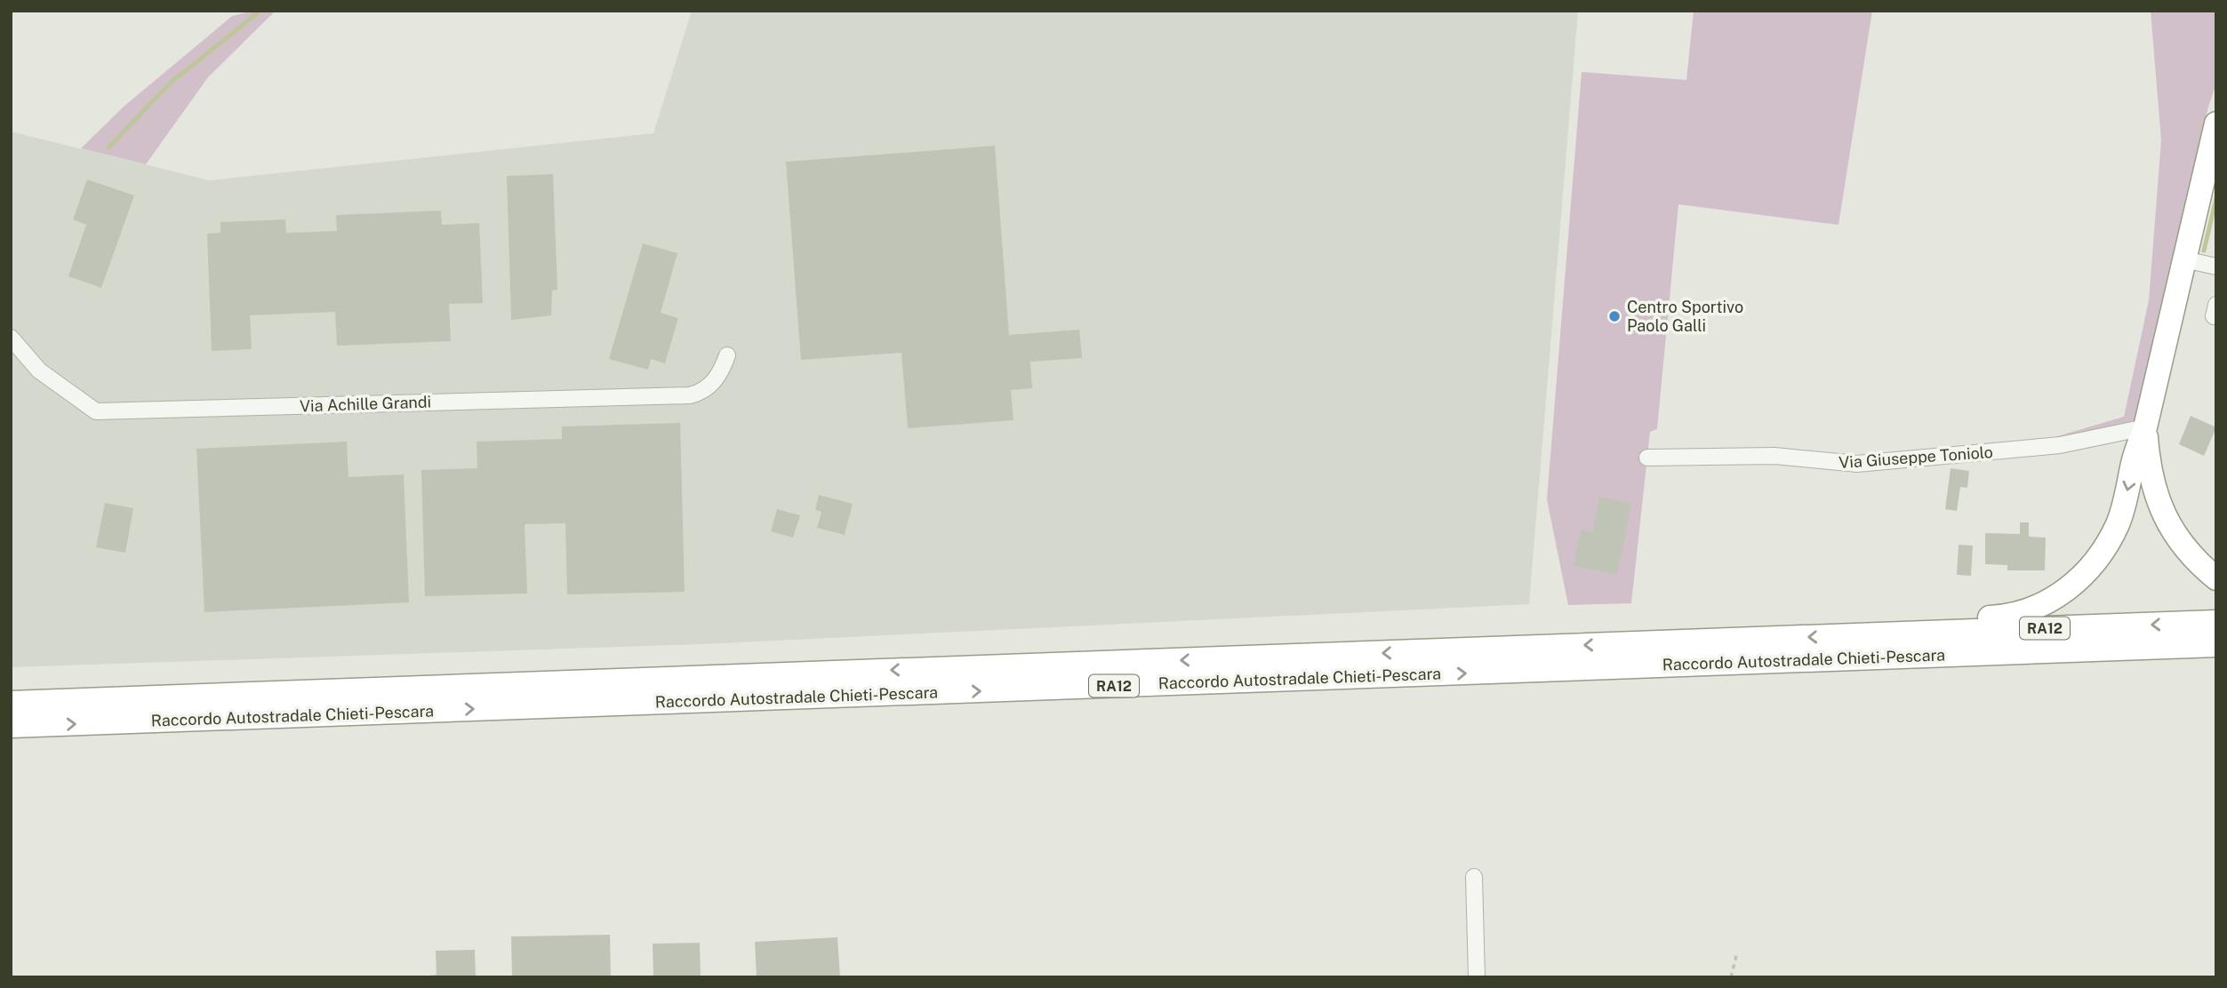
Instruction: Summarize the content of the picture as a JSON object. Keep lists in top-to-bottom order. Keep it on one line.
{"streets":{"highway":["RA12","Raccordo Autostradale Chieti-Pescara"],"street":["Via Achille Grandi","Via Giuseppe Toniolo"]},"places":["Centro Sportivo Paolo Galli"]}
